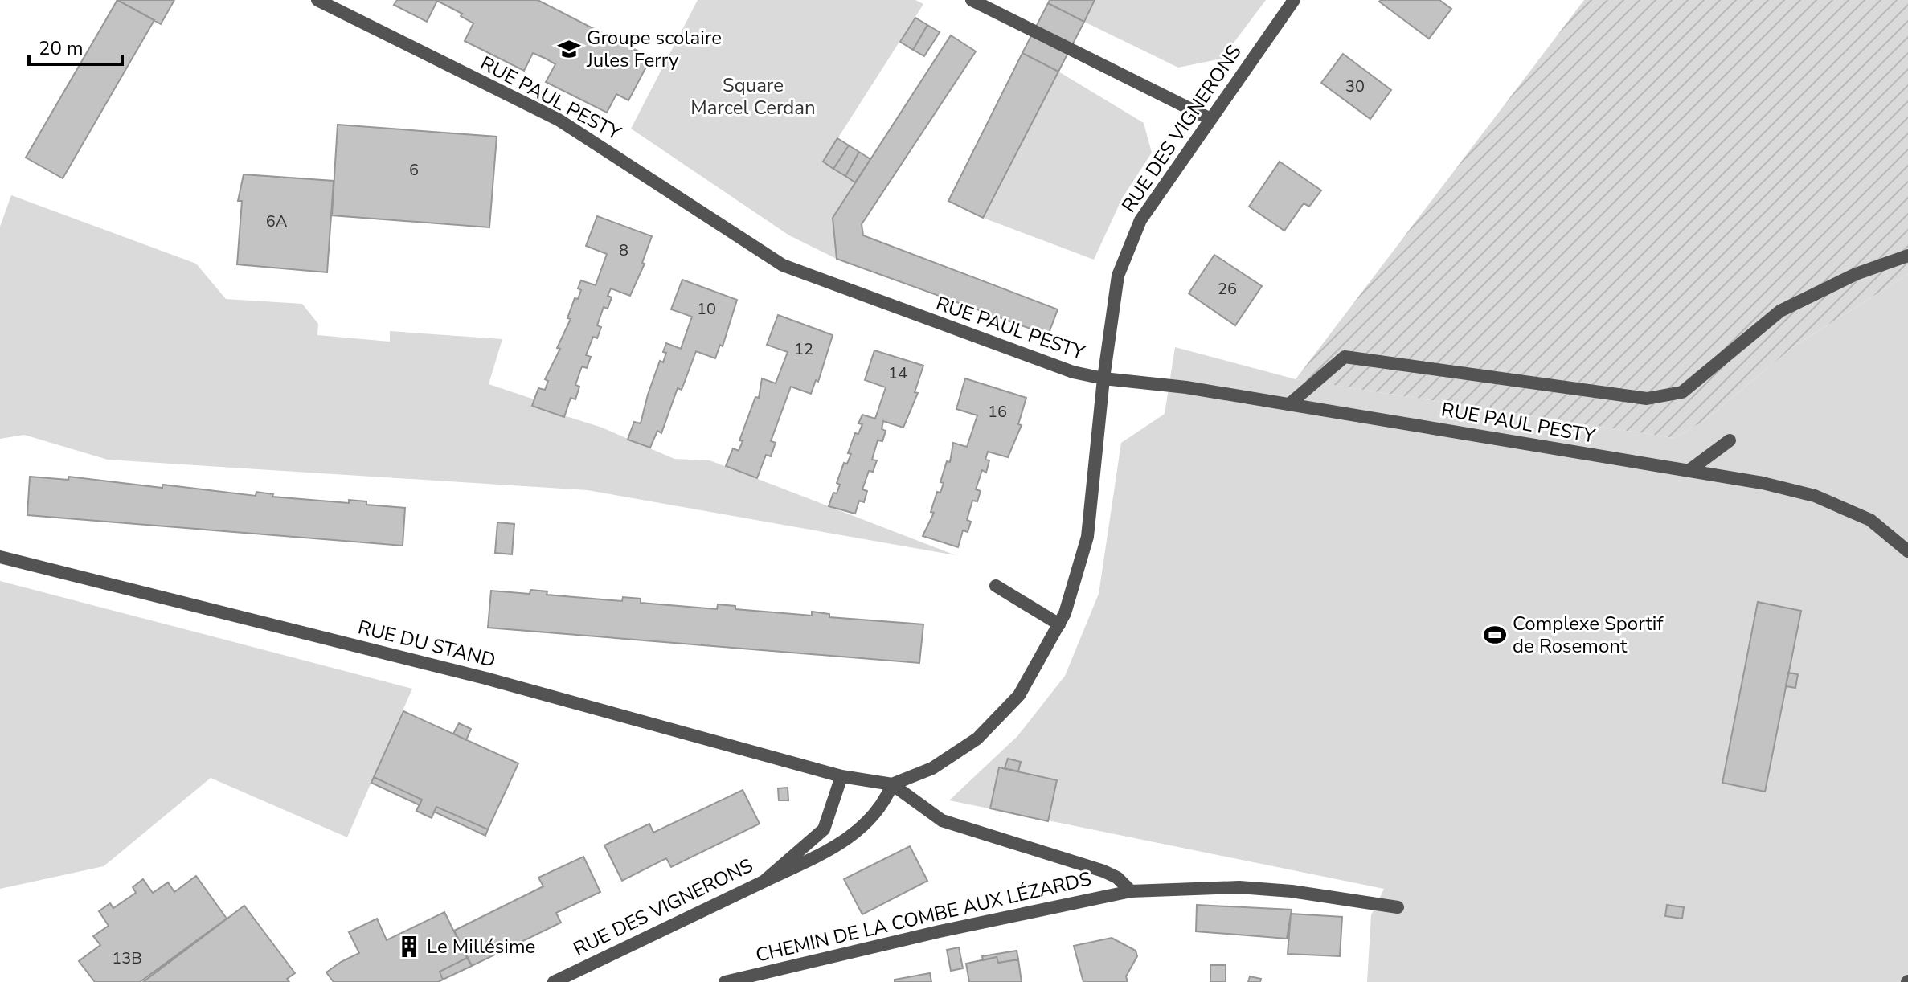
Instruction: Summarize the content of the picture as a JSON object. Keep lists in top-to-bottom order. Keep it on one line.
{"streets":{"street":["RUE PAUL PESTY","RUE DES VIGNERONS","RUE DU STAND","CHEMIN DE LA COMBE AUX LÉZARDS"]},"crossings":[["RUE PAUL PESTY","RUE DES VIGNERONS"],["RUE DES VIGNERONS","RUE DU STAND"],["RUE DES VIGNERONS","CHEMIN DE LA COMBE AUX LÉZARDS"]],"parks":["Square Marcel Cerdan"],"places":{"school or university":["Groupe scolaire Jules Ferry"],"sports":["Complexe Sportif de Rosemont"],"building":["Le Millésime"]},"house_numbers":["30","6","6A","8","26","10","12","14","16","13B"],"scale_bar":"20 m"}
